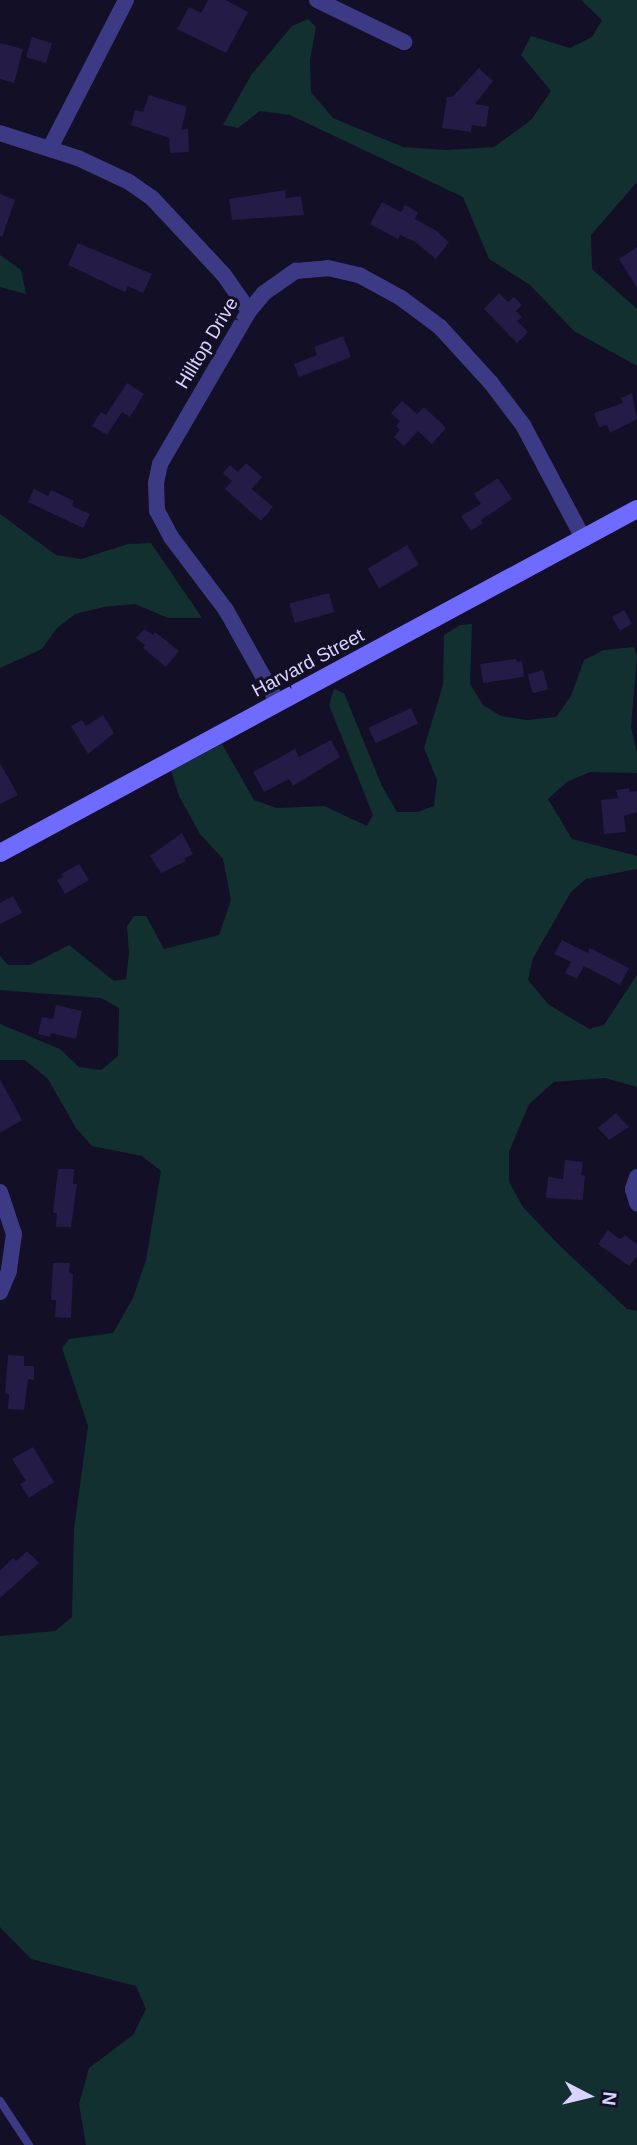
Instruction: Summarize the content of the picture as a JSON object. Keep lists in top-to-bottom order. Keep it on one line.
{"streets":{"main road":["Harvard Street"],"street":["Hilltop Drive"]},"crossings":[["Hilltop Drive","Harvard Street"]],"north":"right"}
